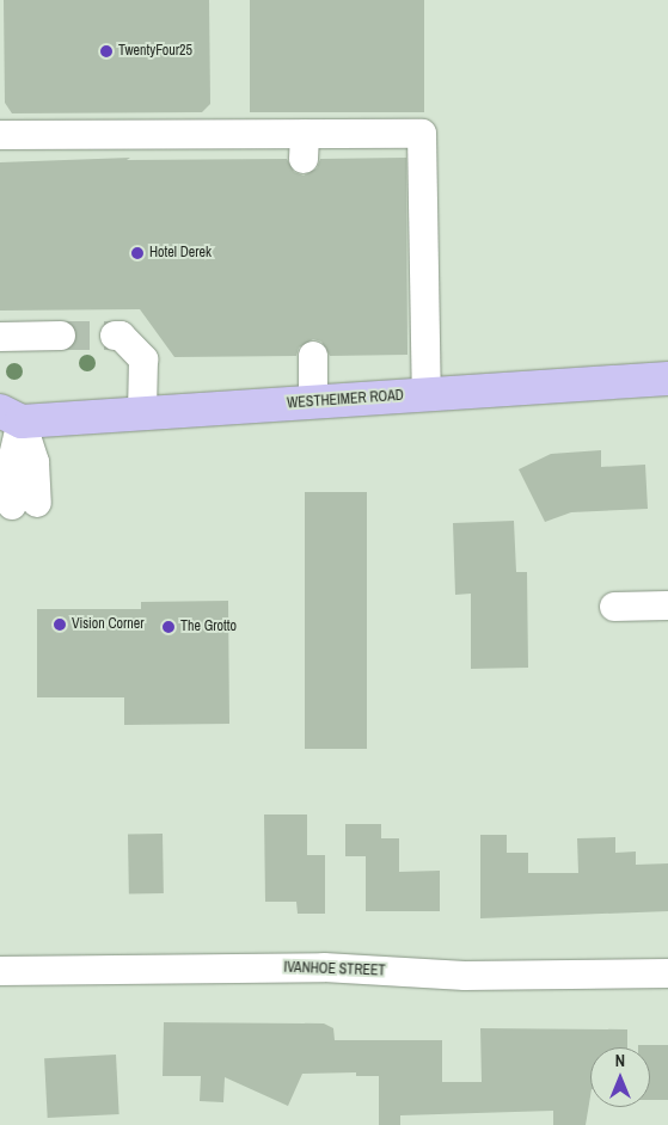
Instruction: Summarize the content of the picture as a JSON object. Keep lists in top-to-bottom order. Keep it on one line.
{"streets":{"main road":["WESTHEIMER ROAD"],"street":["IVANHOE STREET"]},"places":["TwentyFour25","Hotel Derek","Vision Corner","The Grotto"],"north":"top"}
